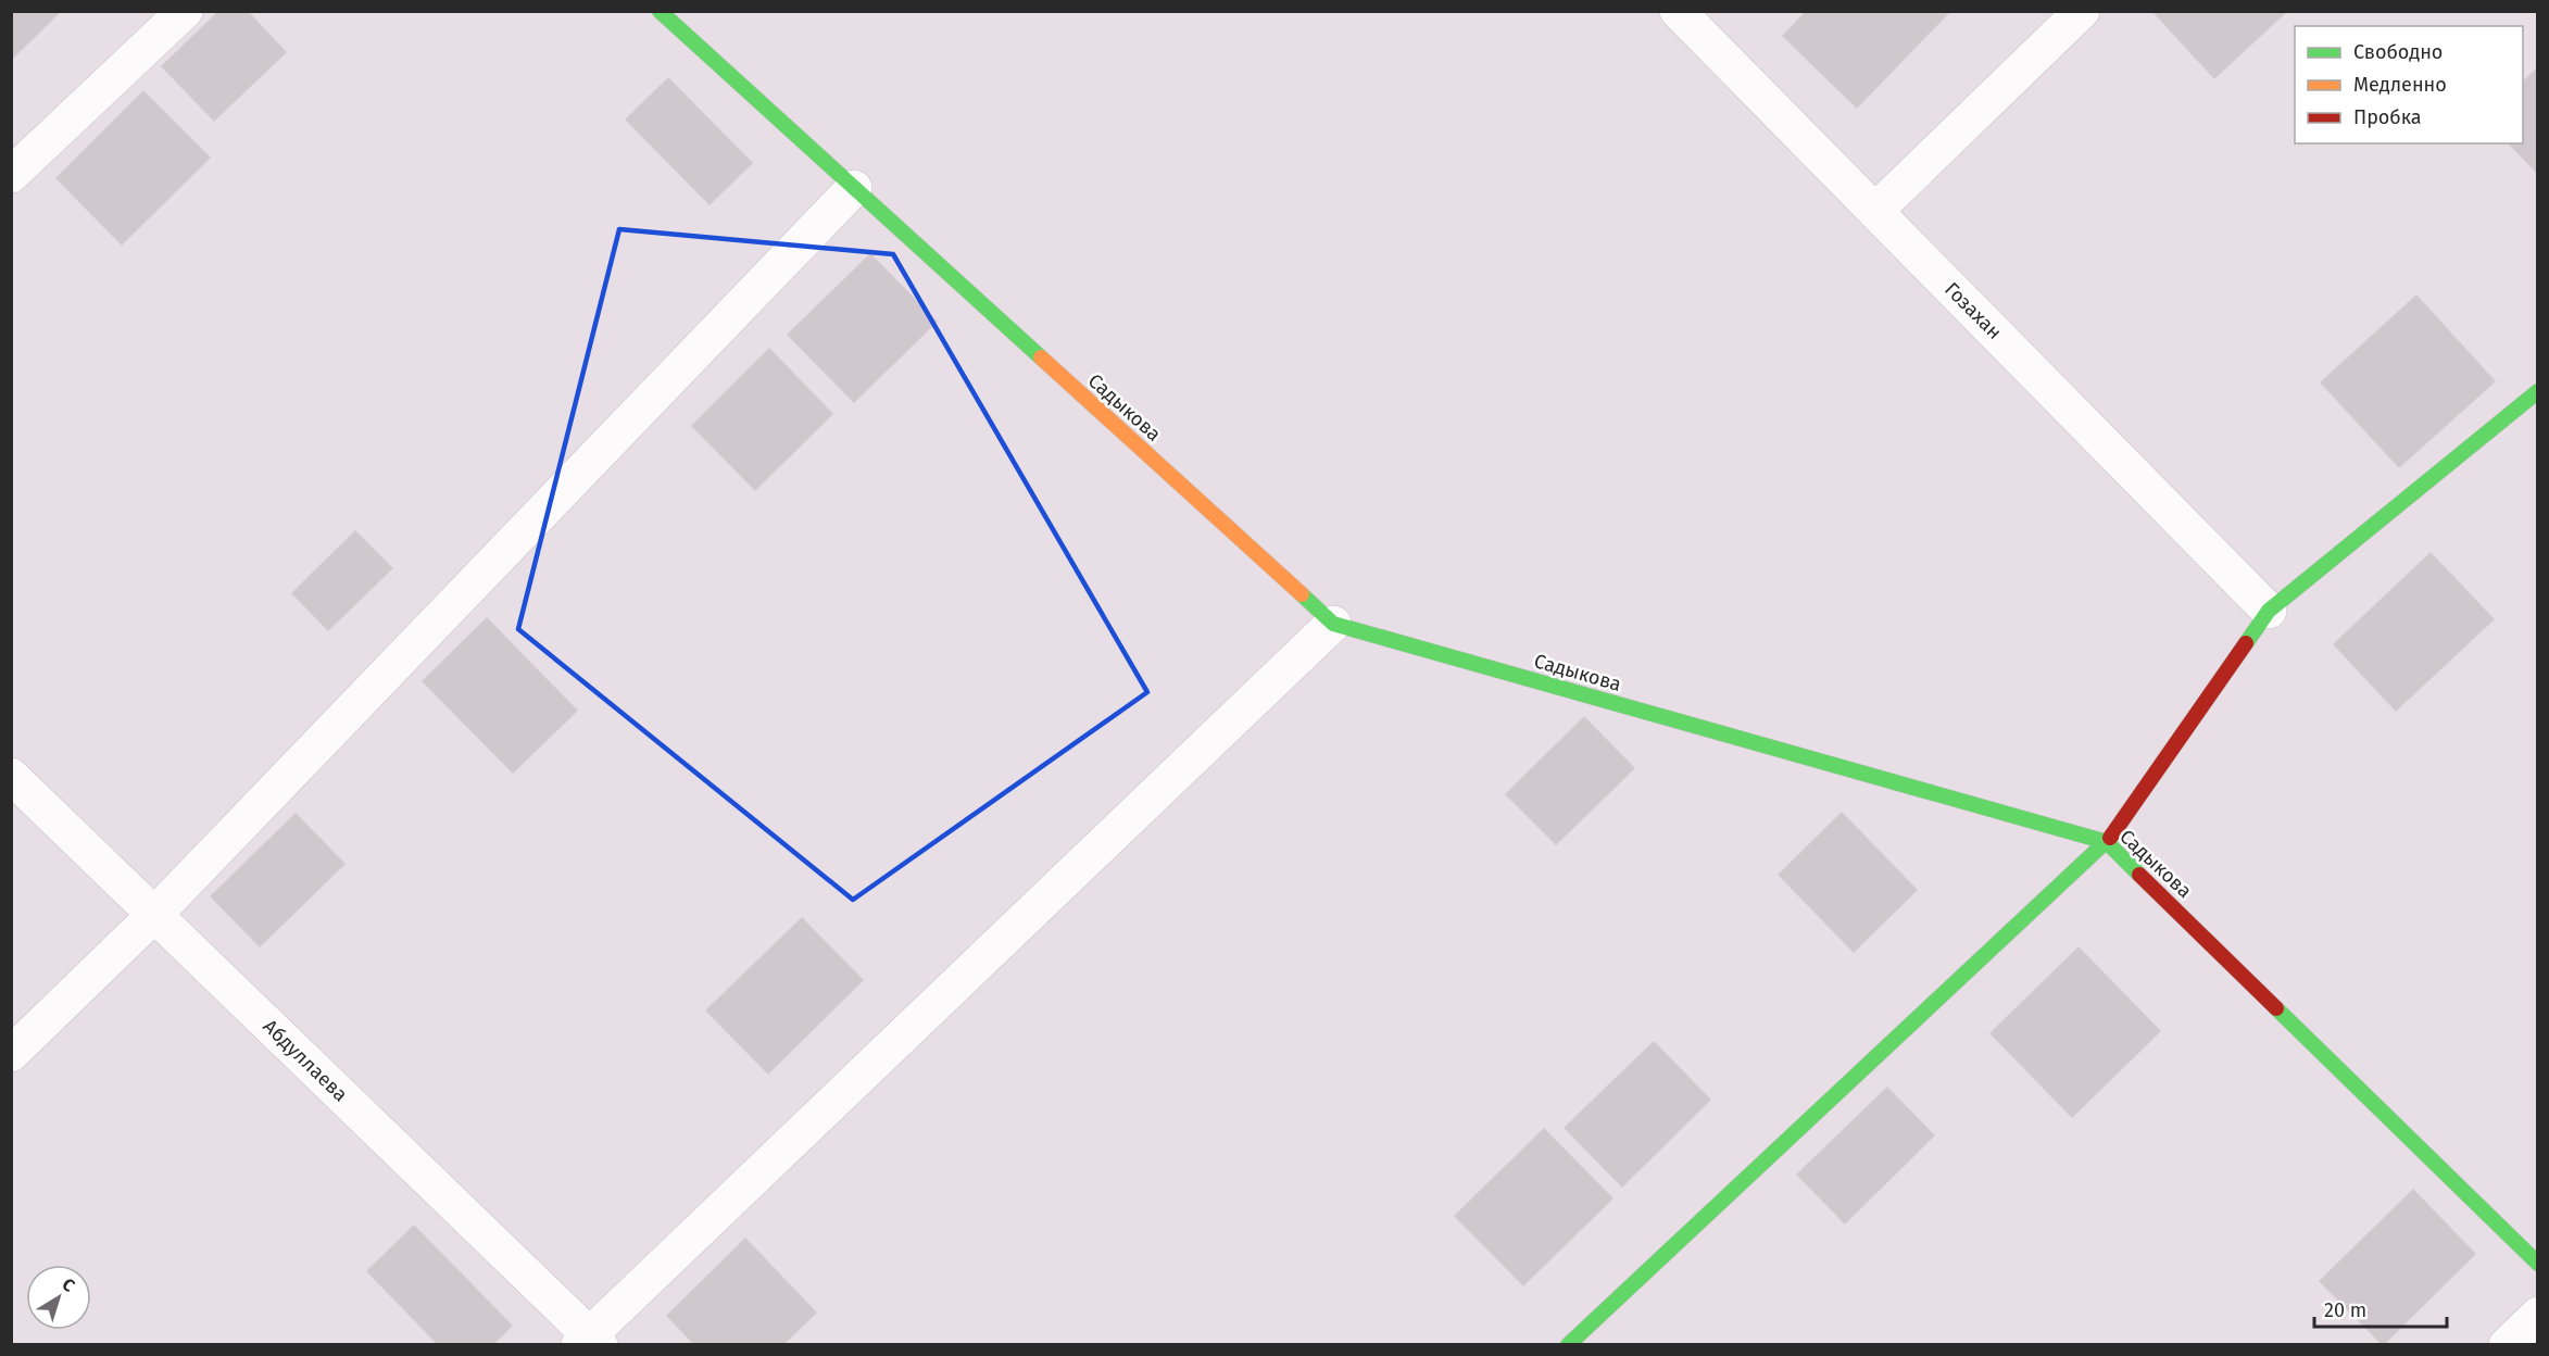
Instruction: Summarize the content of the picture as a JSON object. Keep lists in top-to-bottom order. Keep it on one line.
{"streets":{"street":["Гозахан","Садыкова","Абдуллаева"]},"legend":["Свободно","Медленно","Пробка"],"scale_bar":"20 m","north":"top right"}
